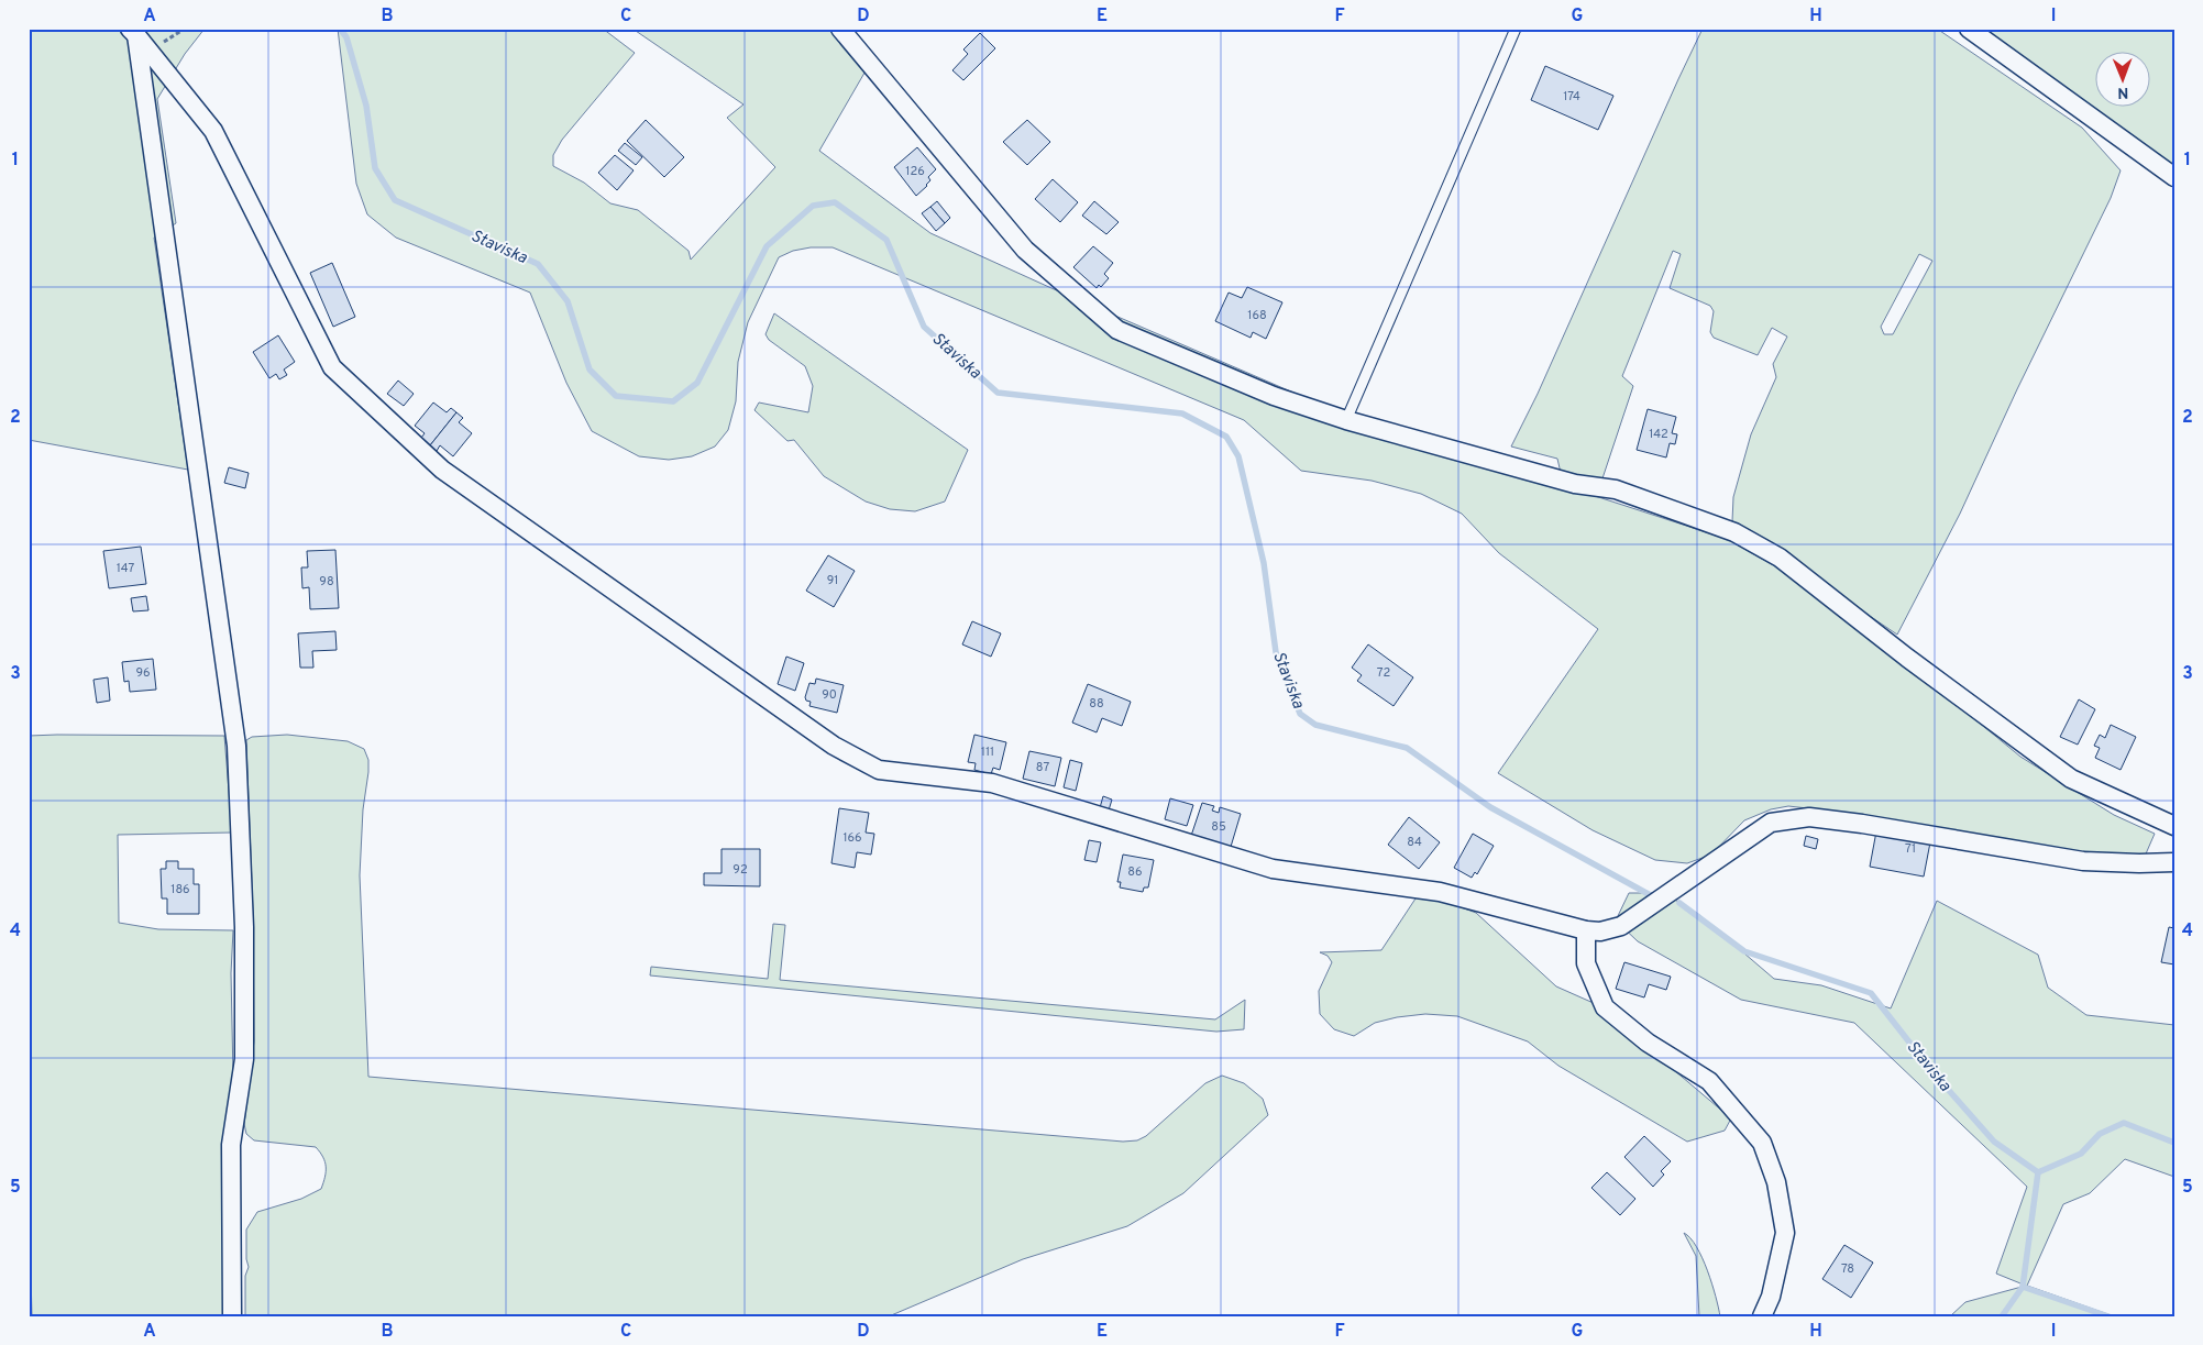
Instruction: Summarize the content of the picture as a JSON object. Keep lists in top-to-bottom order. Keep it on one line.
{"water":["Staviska"],"house_numbers":["174","126","168","142","147","91","98","96","72","90","88","111","87","85","166","84","71","92","86","186","78"],"north":"bottom","grid":{"columns":["A","B","C","D","E","F","G","H","I"],"rows":["1","2","3","4","5"]}}
